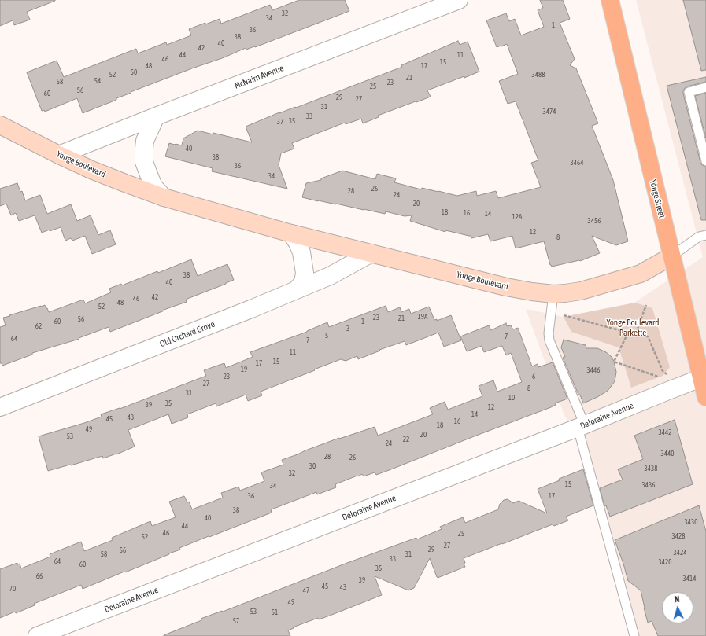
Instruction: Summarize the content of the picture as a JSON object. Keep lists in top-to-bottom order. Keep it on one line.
{"streets":{"main road":["Yonge Street"],"street":["McNairn Avenue","Yonge Boulevard","Old Orchard Grove","Deloraine Avenue"]},"crossings":[["McNairn Avenue","Yonge Boulevard"],["Yonge Boulevard","Yonge Street"],["Yonge Boulevard","Old Orchard Grove"],["Yonge Street","Deloraine Avenue"]],"parks":["Yonge Boulevard Parkette"],"house_numbers":["32","34","1","36","38","40","42","44","11","46","15","48","17","50","52","3488","21","54","58","23","25","56","60","29","27","31","3474","33","35","37","40","38","3464","36","34","26","28","24","20","18","16","14","12A","3456","12","8","38","40","42","46","48","52","19A","23","21","56","60","1","62","3","5","7","64","7","11","15","17","19","3446","23","6","27","8","31","10","35","39","12","14","43","45","16","18","49","3442","20","53","22","24","3440","28","26","30","3438","32","15","3436","34","36","17","38","40","3430","44","46","25","3428","52","27","29","56","3424","58","31","33","64","3420","60","35","66","3414","39","45","43","70","47","49","53","51","57"],"north":"top"}
